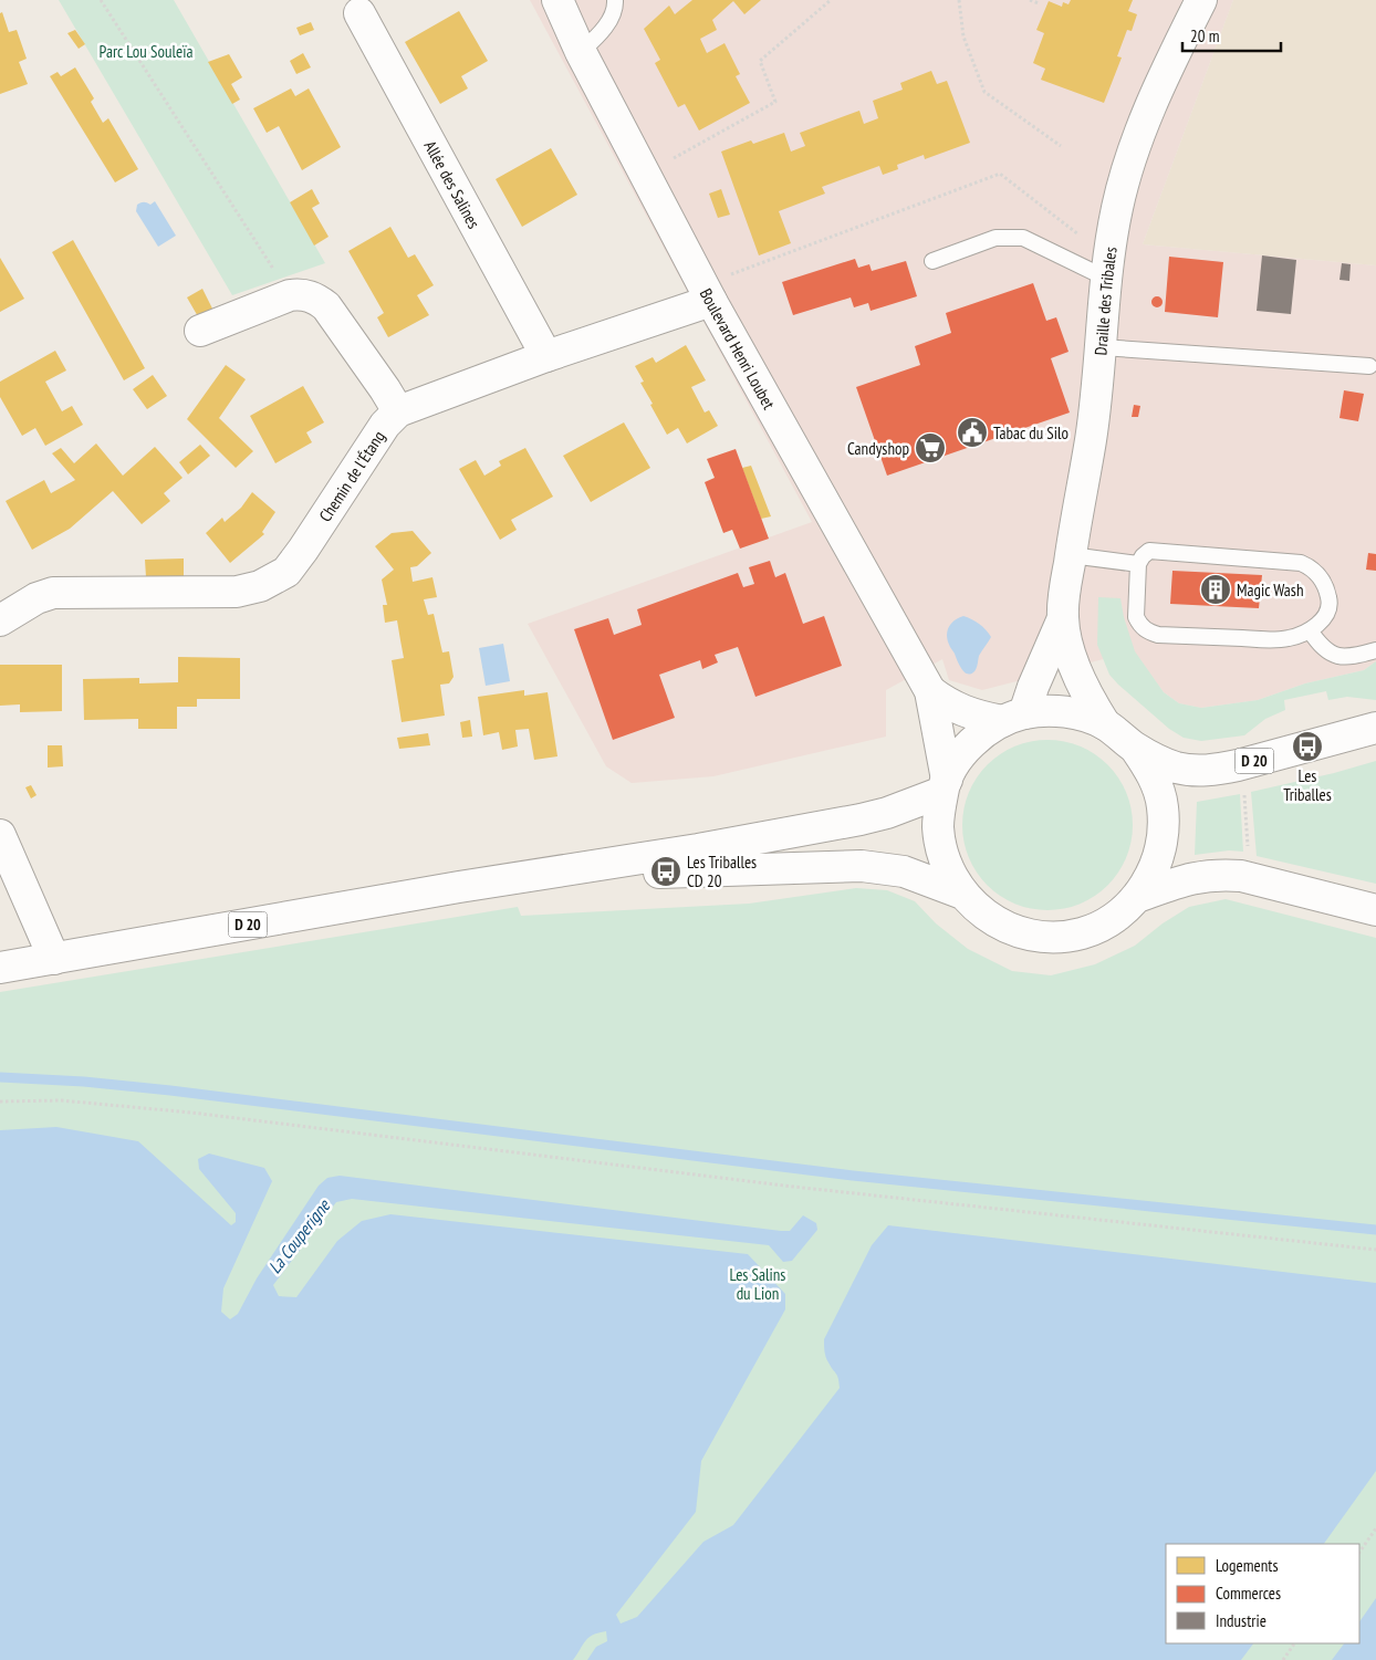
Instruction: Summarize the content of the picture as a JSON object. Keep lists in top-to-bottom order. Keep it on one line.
{"streets":{"street":["Allée des Salines","Draille des Tribales","Boulevard Henri Loubet","Chemin de l'Étang","D 20"]},"crossings":[["Allée des Salines","Chemin de l'Étang"],["Draille des Tribales","Boulevard Henri Loubet"],["Boulevard Henri Loubet","Chemin de l'Étang"],["Boulevard Henri Loubet","D 20"]],"water":["La Couperigne"],"parks":["Parc Lou Souleïa","Les Salins du Lion"],"places":{"public building":["Tabac du Silo"],"supermarket":["Candyshop"],"building":["Magic Wash"],"bus stop":["Les Triballes","Les Triballes CD 20"]},"legend":["Logements","Commerces","Industrie"],"scale_bar":"20 m"}
